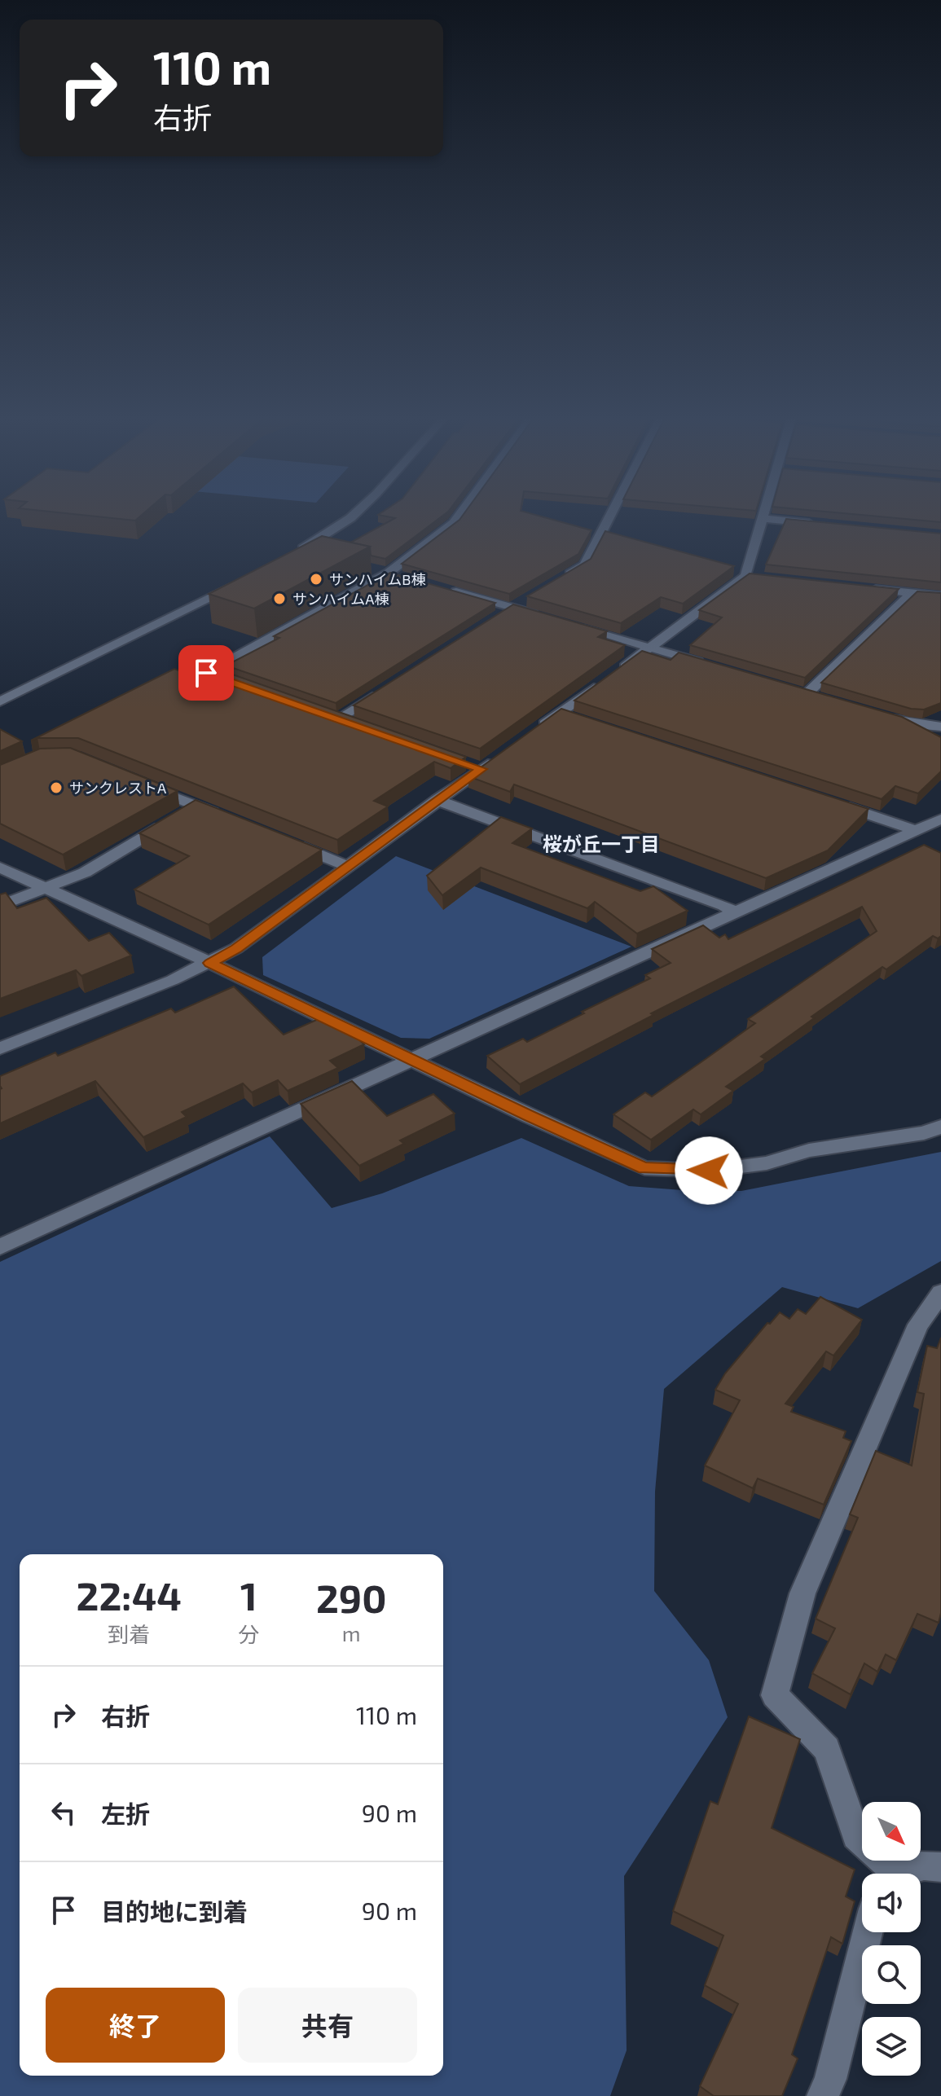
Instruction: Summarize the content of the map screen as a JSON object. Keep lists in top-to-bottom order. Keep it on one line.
{"districts":["桜が丘一丁目"],"places":["サンハイムB棟","サンハイムA棟","サンクレストA"],"north":"bottom right","page":{"turn":["110 m","右折"],"eta":["22:44","到着","1","分","290","m"],"list":[{"name":"右折","value":"110 m"},{"name":"左折","value":"90 m"},{"name":"目的地に到着","value":"90 m"}],"buttons":["終了","共有"]}}
